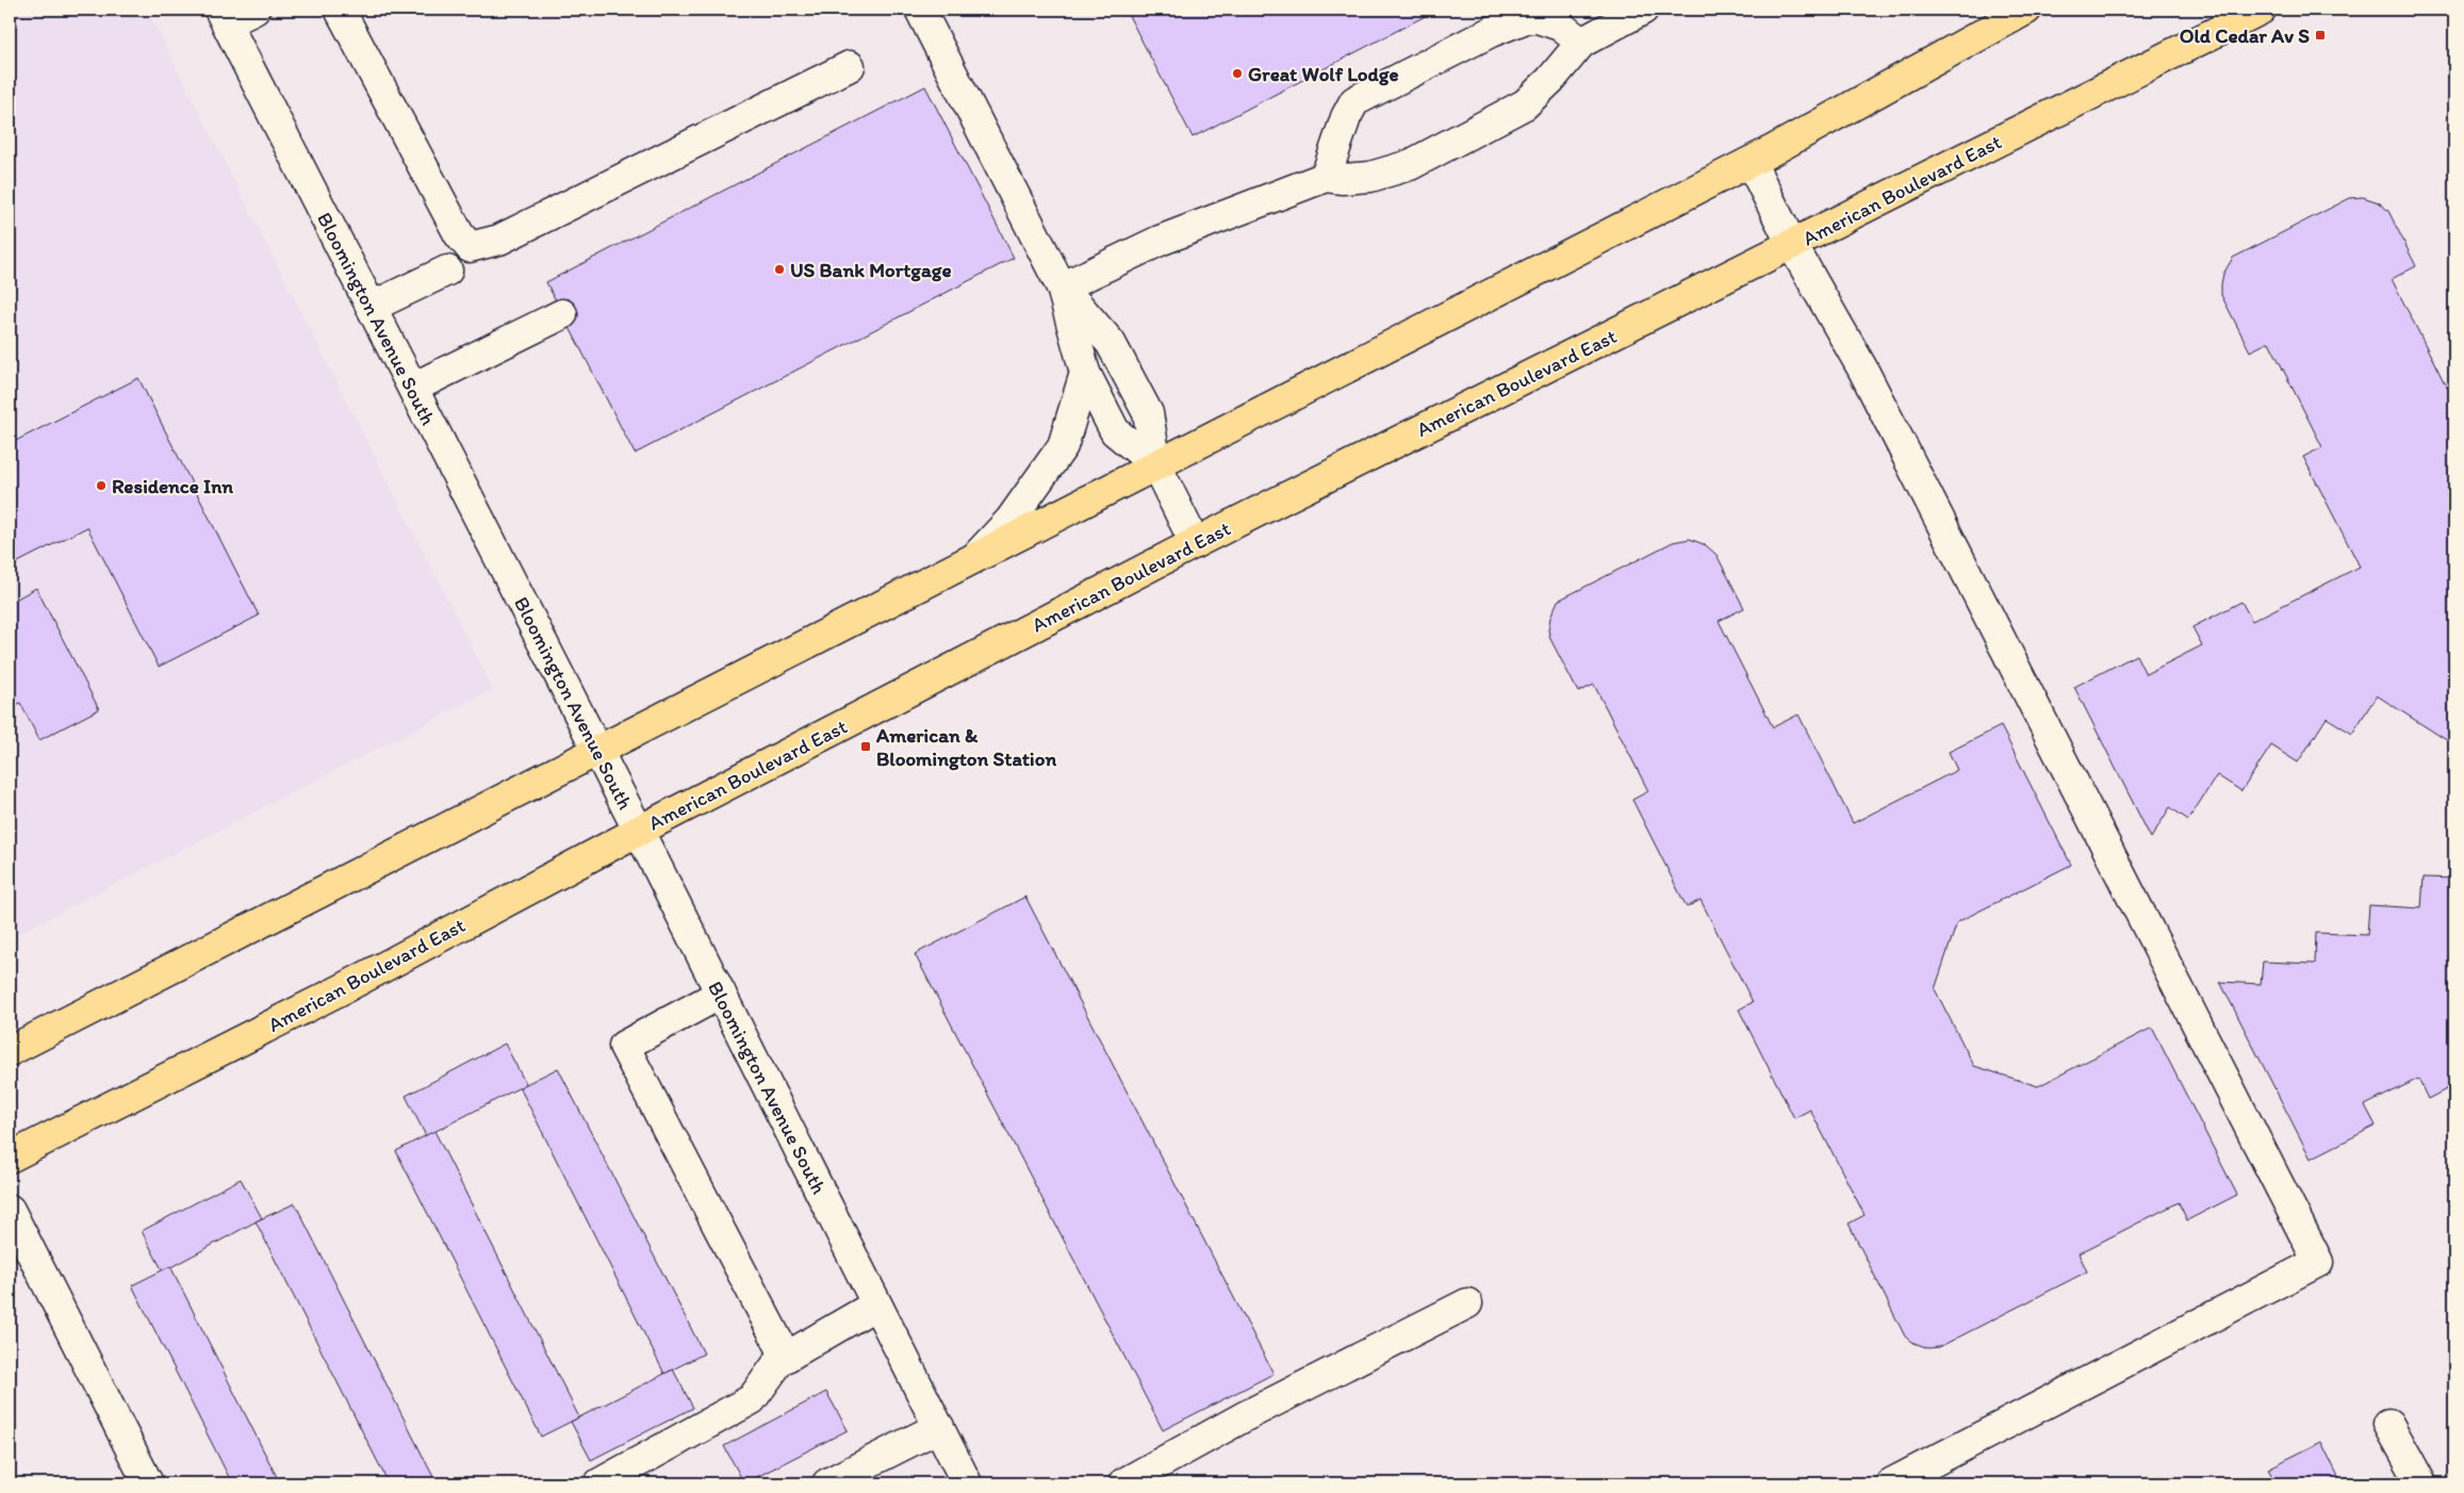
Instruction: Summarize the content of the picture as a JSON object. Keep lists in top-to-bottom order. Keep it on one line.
{"streets":{"main road":["American Boulevard East"],"street":["Bloomington Avenue South"]},"crossings":[["American Boulevard East","Bloomington Avenue South"]],"places":{"transit":["Old Cedar Av S","American & Bloomington Station"],"other":["Great Wolf Lodge","US Bank Mortgage","Residence Inn"]}}
